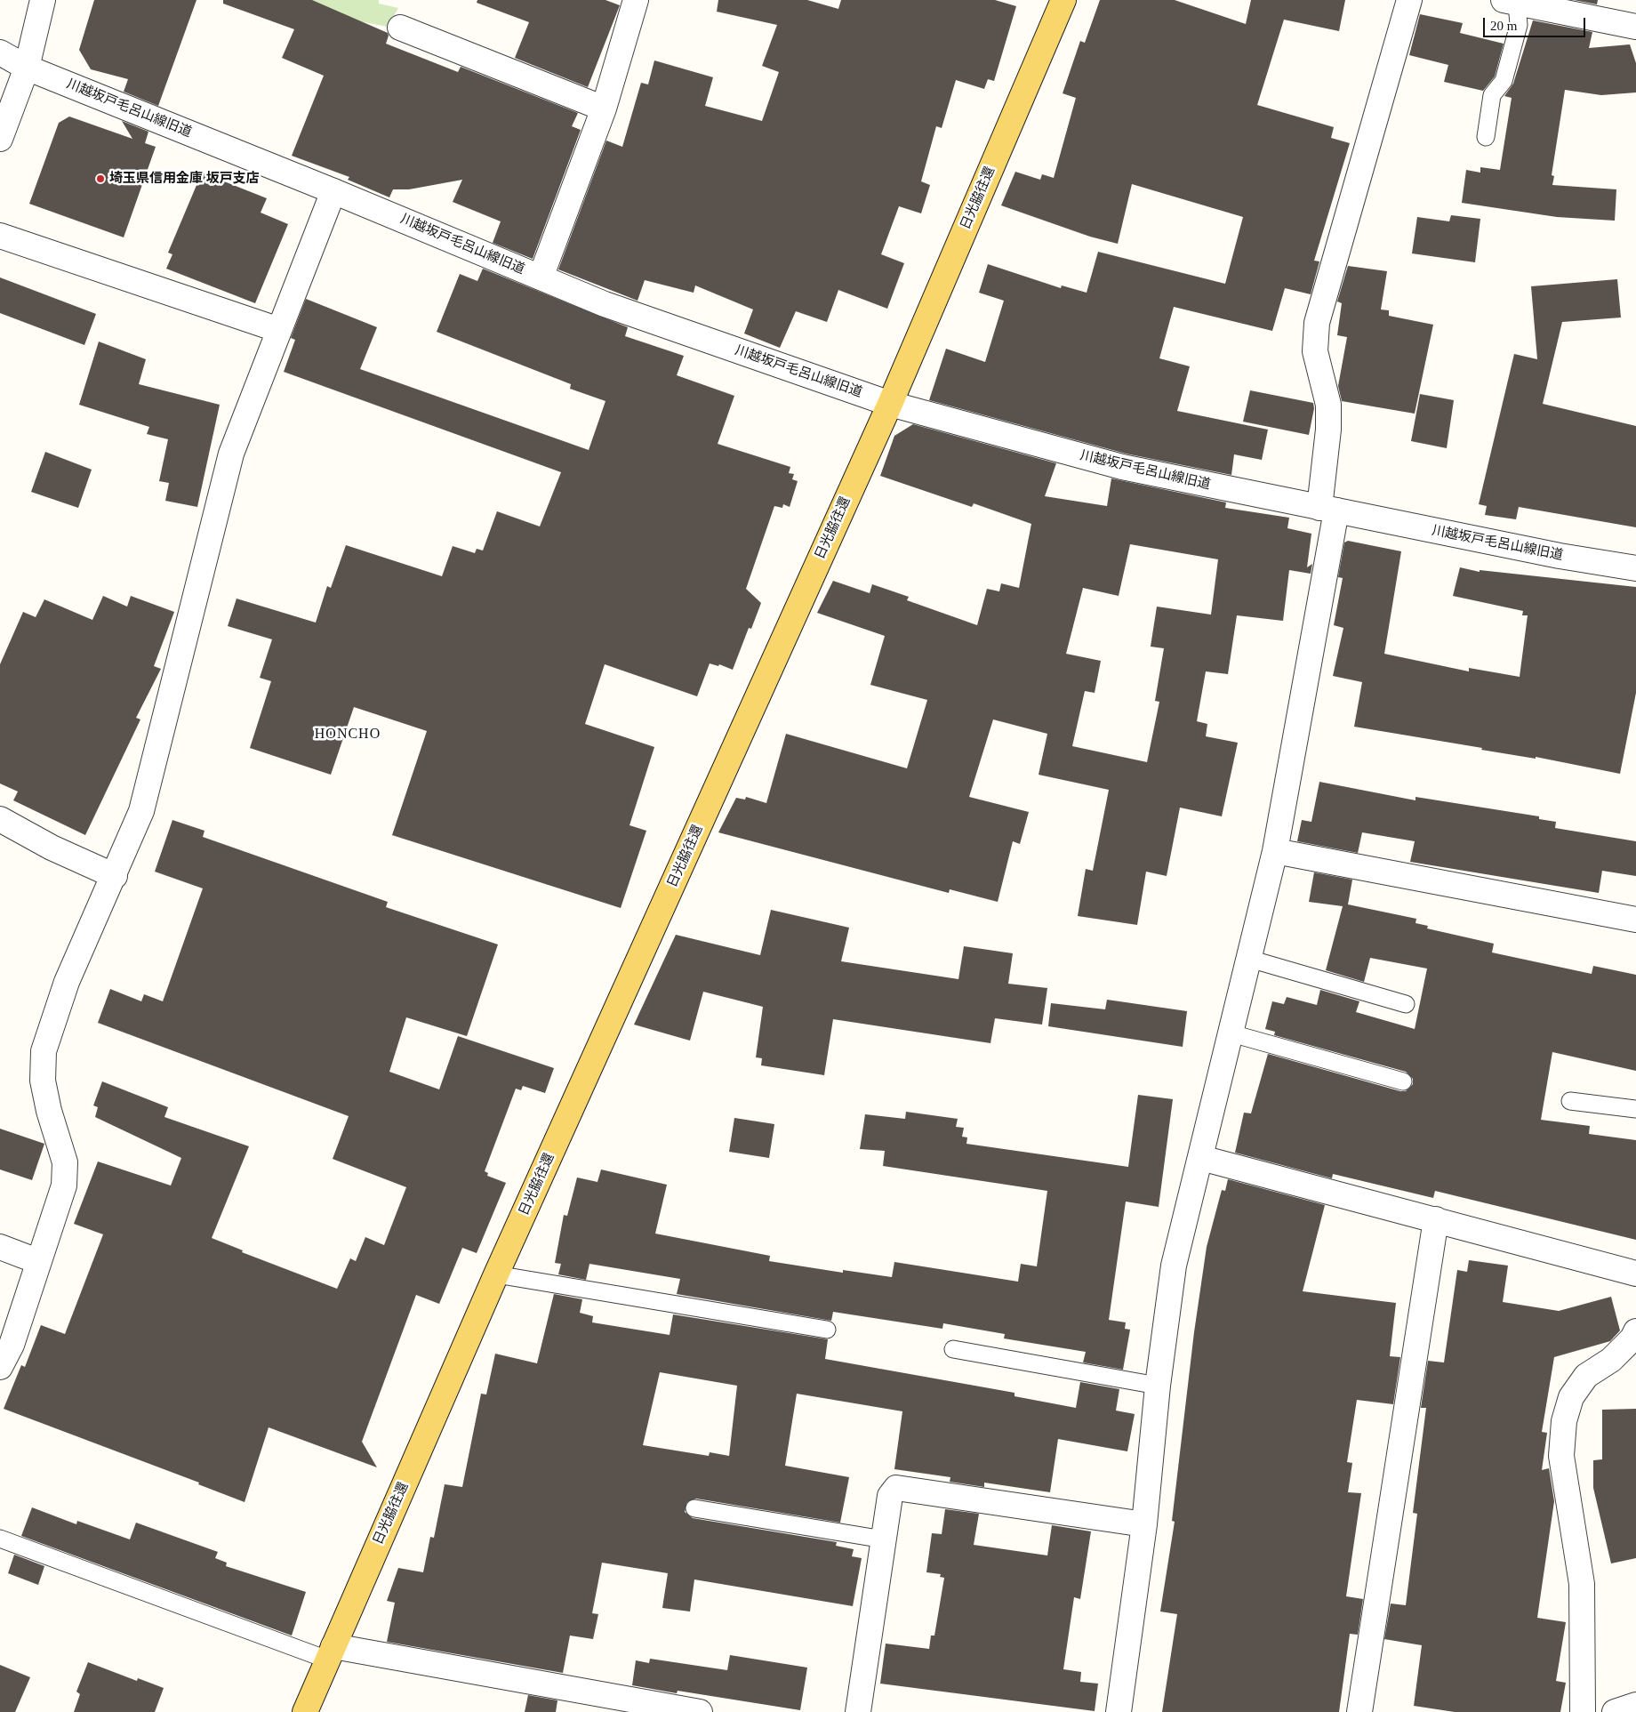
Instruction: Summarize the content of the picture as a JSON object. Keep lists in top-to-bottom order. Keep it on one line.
{"streets":{"main road":["日光脇往還"],"street":["川越坂戸毛呂山線旧道"]},"crossings":[["川越坂戸毛呂山線旧道","日光脇往還"]],"districts":["HONCHO"],"places":["埼玉県信用金庫 坂戸支店"],"scale_bar":"20 m"}
